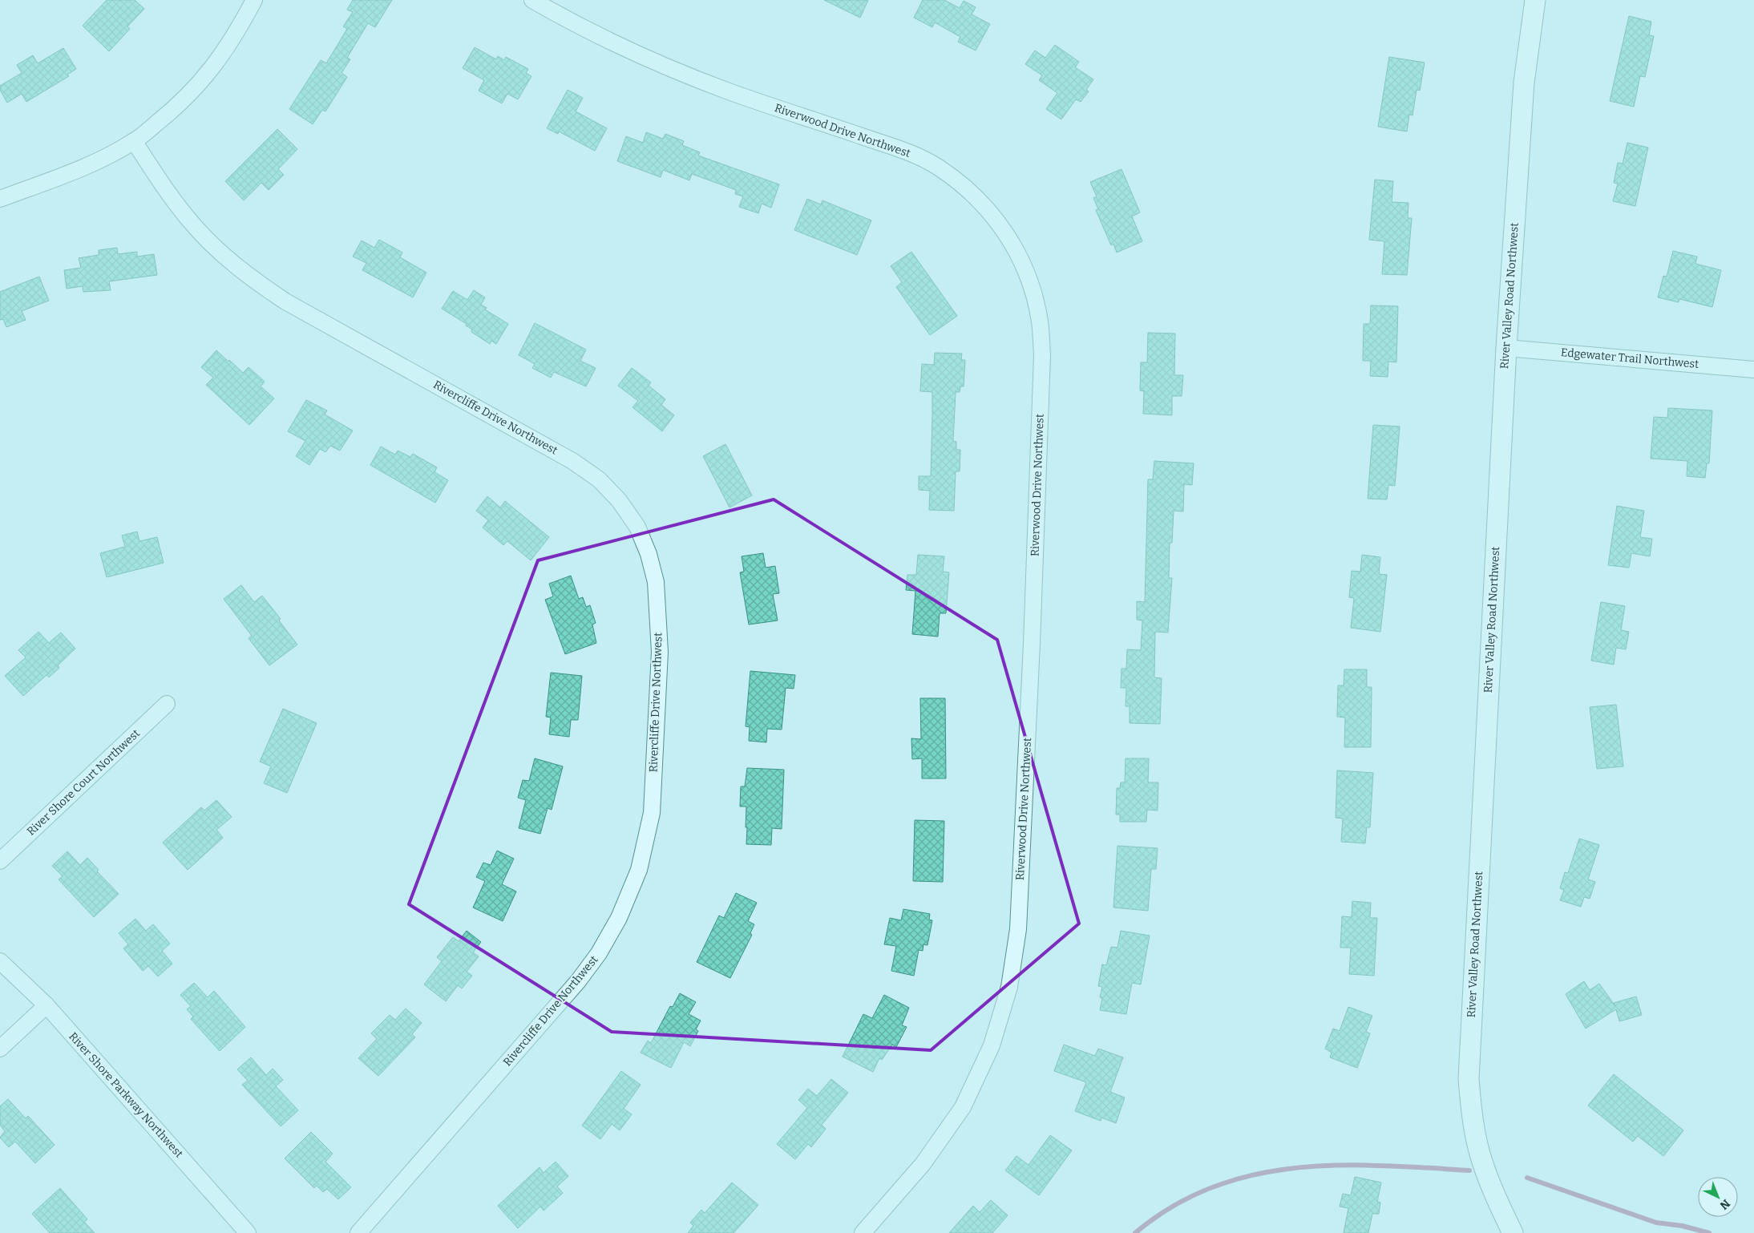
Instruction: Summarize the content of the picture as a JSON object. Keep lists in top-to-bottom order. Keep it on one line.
{"streets":{"street":["Riverwood Drive Northwest","River Valley Road Northwest","Edgewater Trail Northwest","Rivercliffe Drive Northwest","River Shore Court Northwest","River Shore Parkway Northwest"]},"crossings":[["River Valley Road Northwest","Edgewater Trail Northwest"]],"north":"bottom right"}
